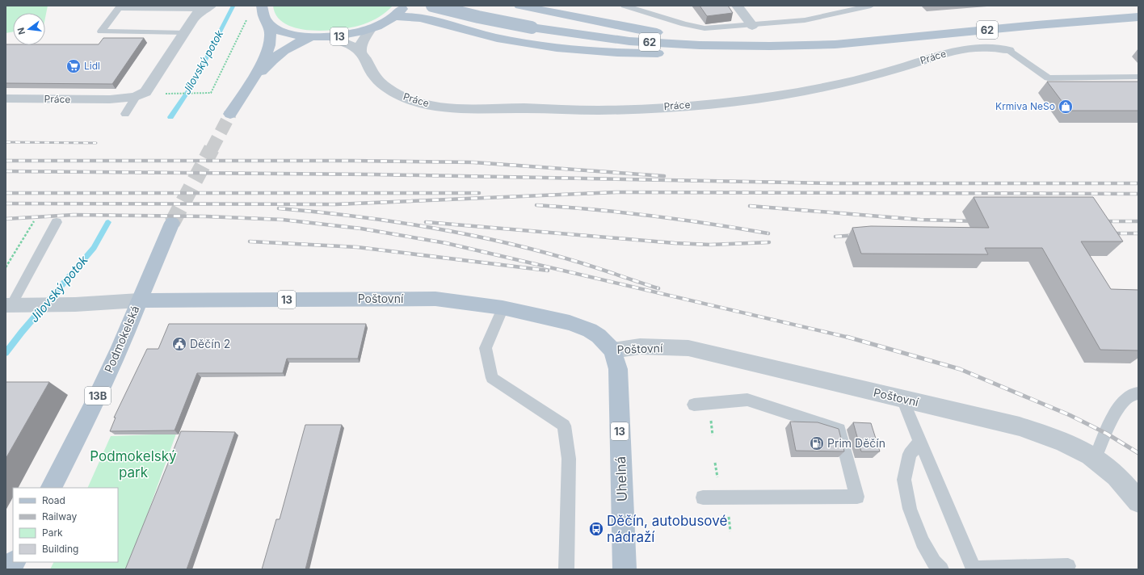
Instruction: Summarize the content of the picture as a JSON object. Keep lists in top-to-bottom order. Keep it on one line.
{"streets":{"main road":["62","13","Práce","Poštovní","Podmokelská","13B","Uhelná"]},"crossings":[["62","Práce"],["13","Práce"],["Poštovní","Podmokelská"],["Poštovní","Uhelná"]],"water":["Jílovský potok"],"parks":["Podmokelský park"],"places":{"supermarket":["Lidl"],"shop":["Krmiva NeSo"],"public building":["Děčín 2"],"fuel station":["Prim Děčín"],"bus stop":["Děčín, autobusové nádraží"]},"legend":["Road","Railway","Park","Building"],"north":"left"}
